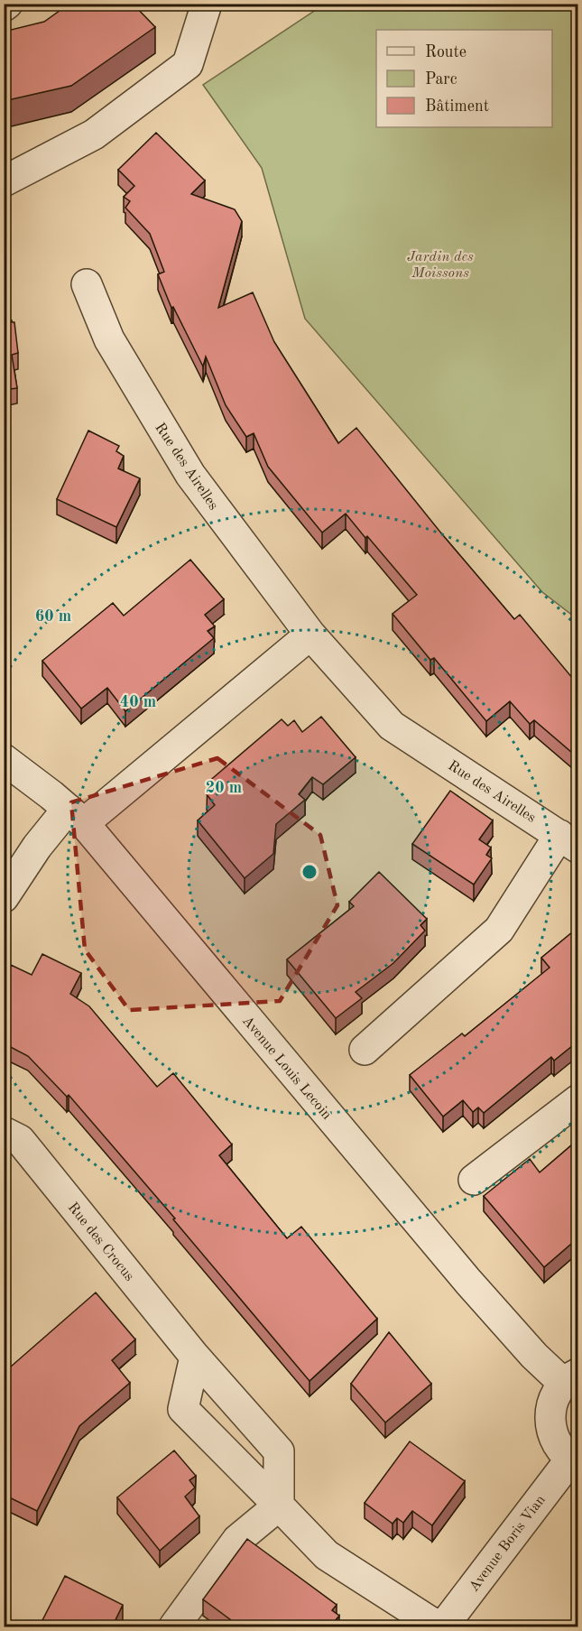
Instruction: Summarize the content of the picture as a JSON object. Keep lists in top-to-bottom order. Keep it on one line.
{"streets":{"street":["Rue des Airelles","Avenue Louis Lecoin","Rue des Crocus","Avenue Boris Vian"]},"parks":["Jardin des Moissons"],"legend":["Route","Parc","Bâtiment"],"rings":["60 m","40 m","20 m"]}
